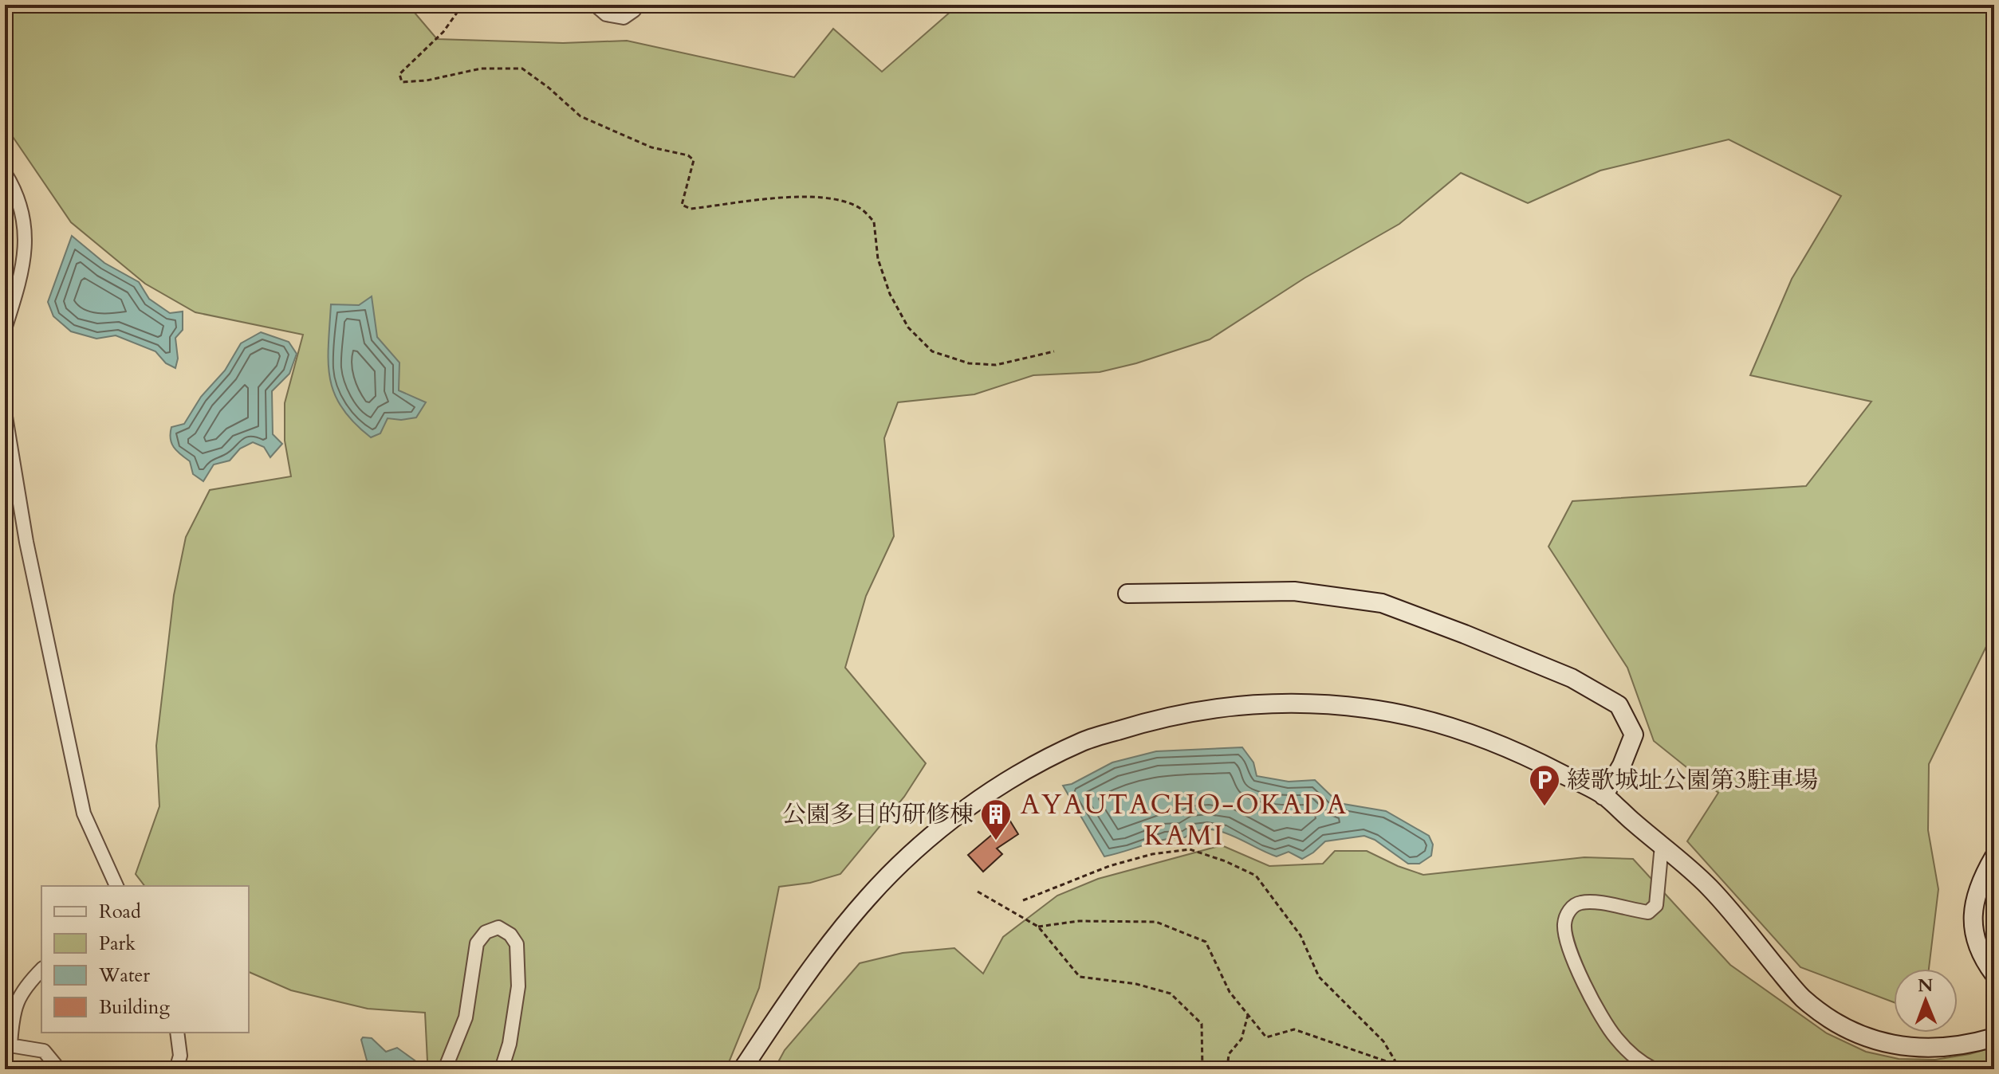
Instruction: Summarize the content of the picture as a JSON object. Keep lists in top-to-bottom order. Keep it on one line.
{"districts":["AYAUTACHO-OKADA KAMI"],"places":{"parking":["綾歌城址公園第3駐車場"],"building":["公園多目的研修棟"]},"legend":["Road","Park","Water","Building"],"north":"top"}
